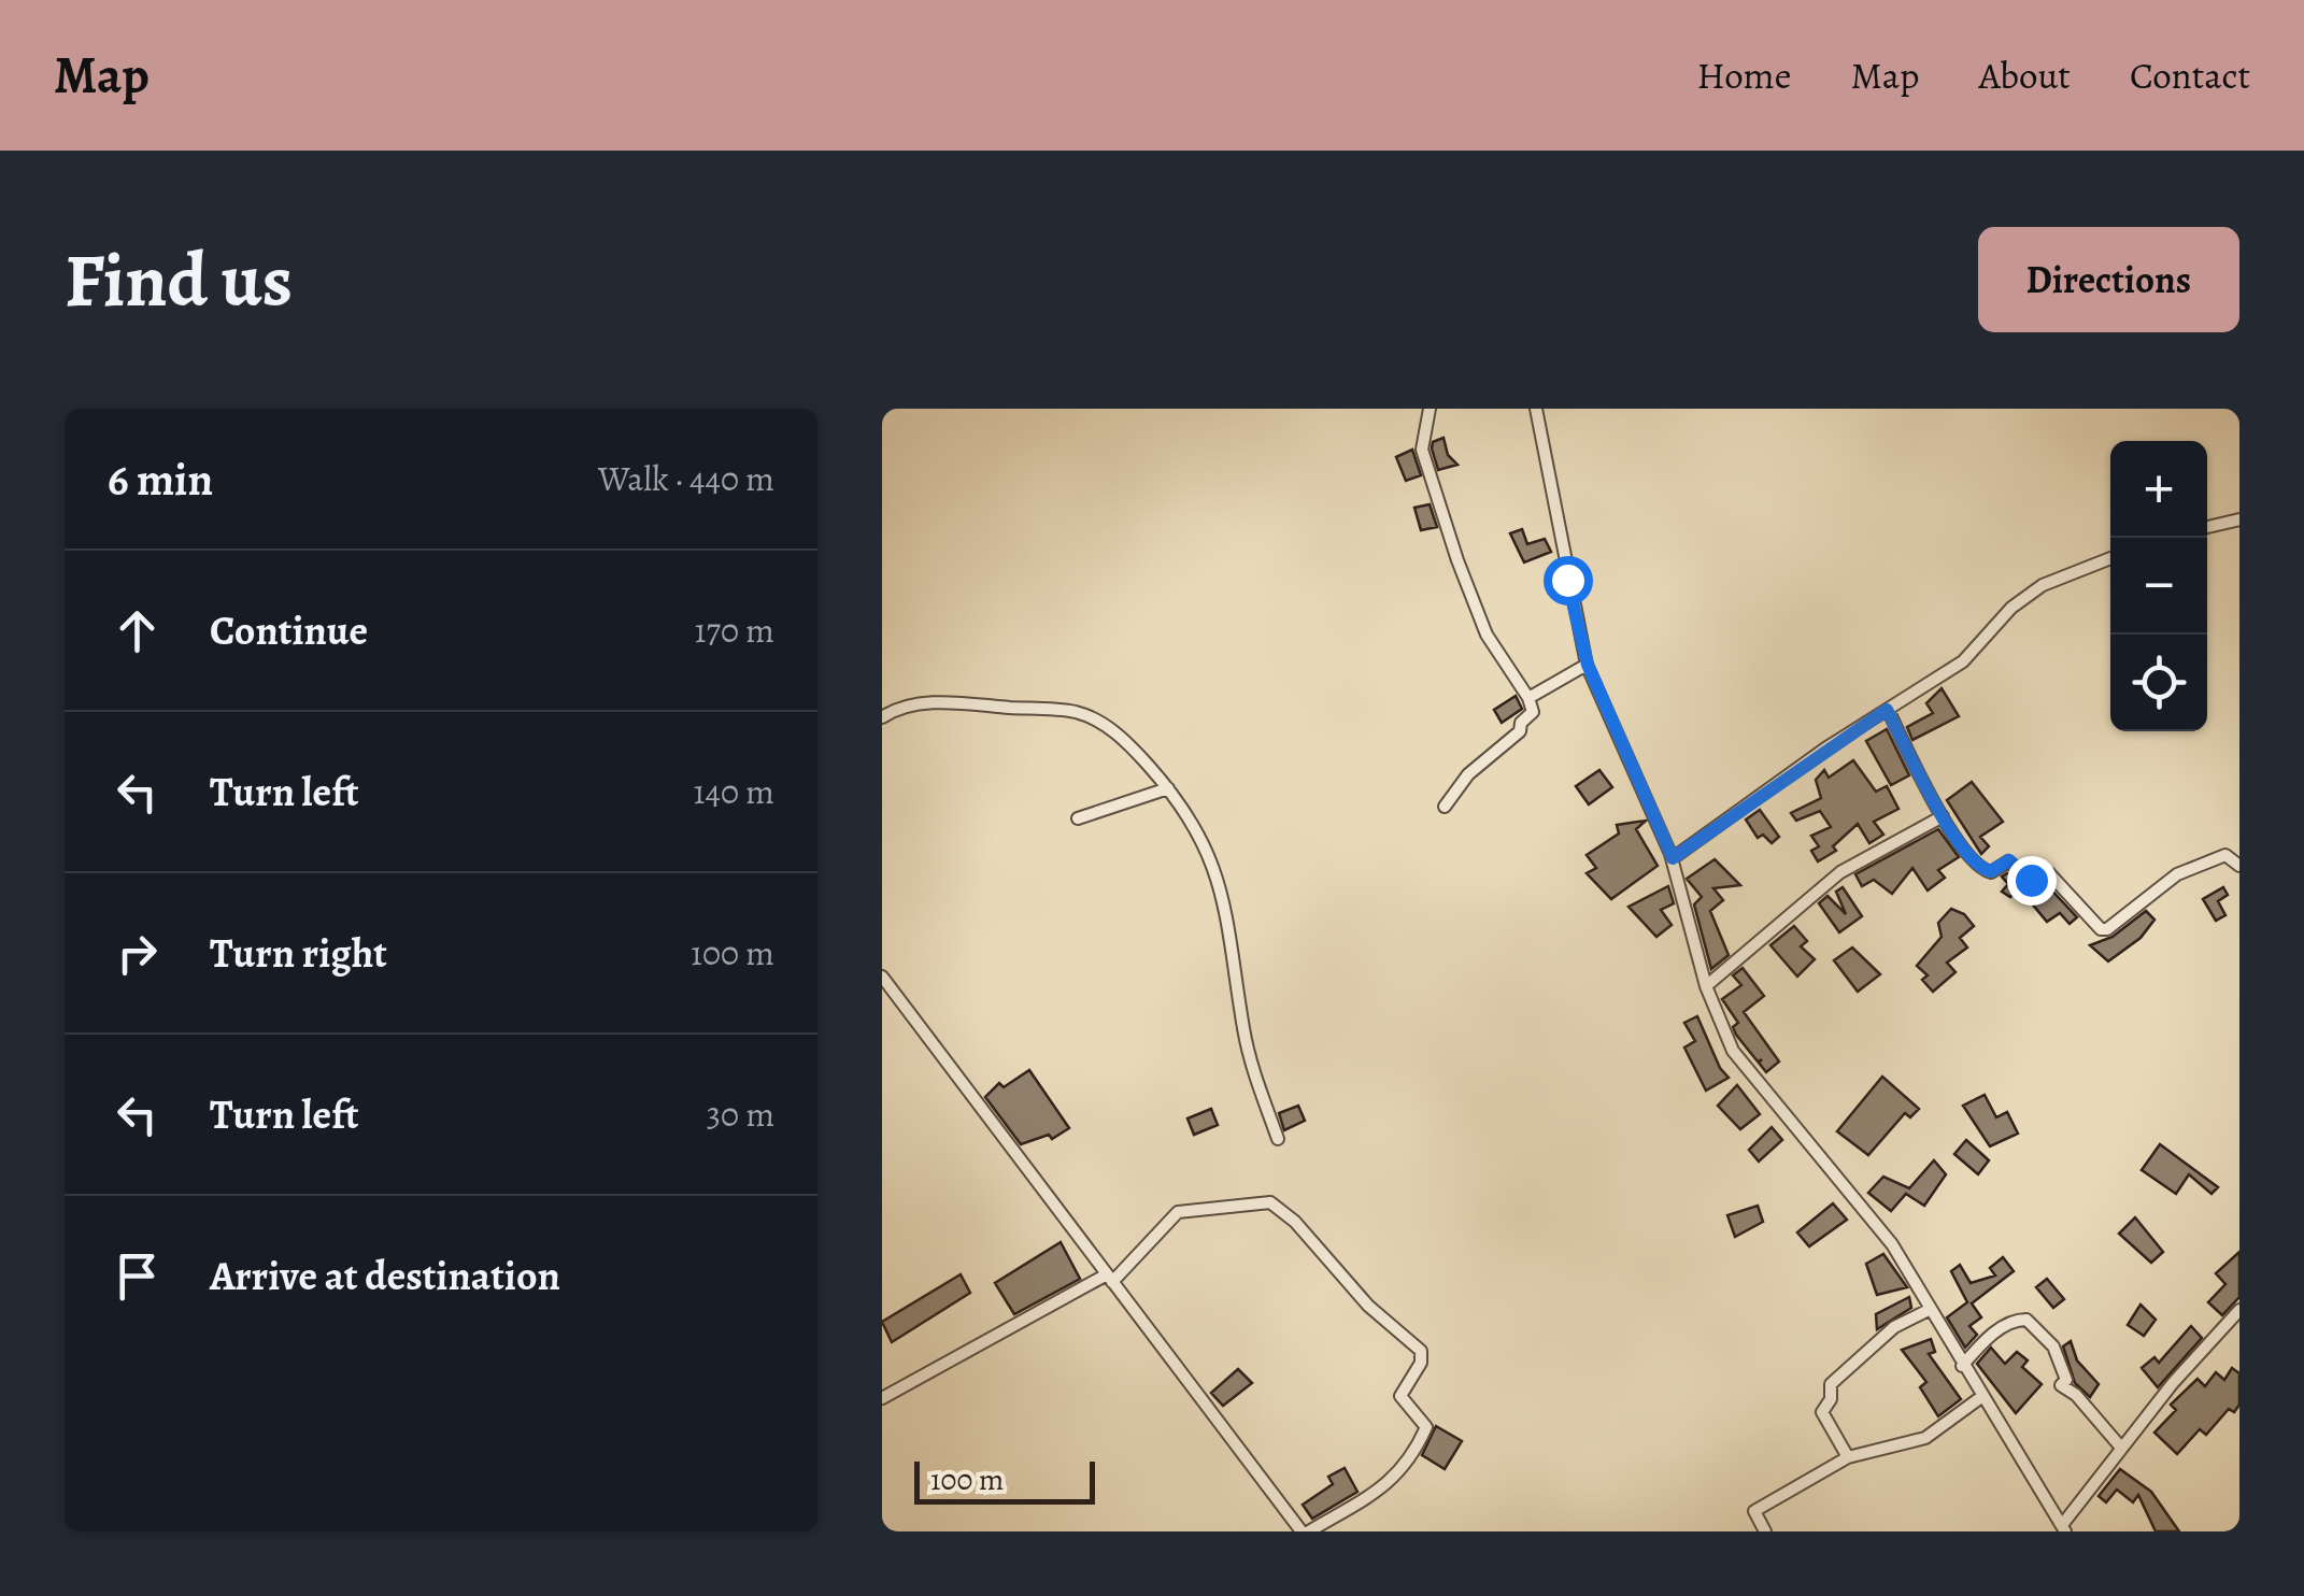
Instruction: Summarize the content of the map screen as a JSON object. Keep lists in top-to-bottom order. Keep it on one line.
{"scale_bar":"100 m","page":{"header":"Map","nav":["Home","Map","About","Contact"],"buttons":"Directions","title":"Find us","heading":["6 min","Walk · 440 m"],"map_buttons":["+","−"],"list":[["Continue","170 m"],["Turn left","140 m"],["Turn right","100 m"],["Turn left","30 m"],"Arrive at destination"],"scale":"100 m"}}
